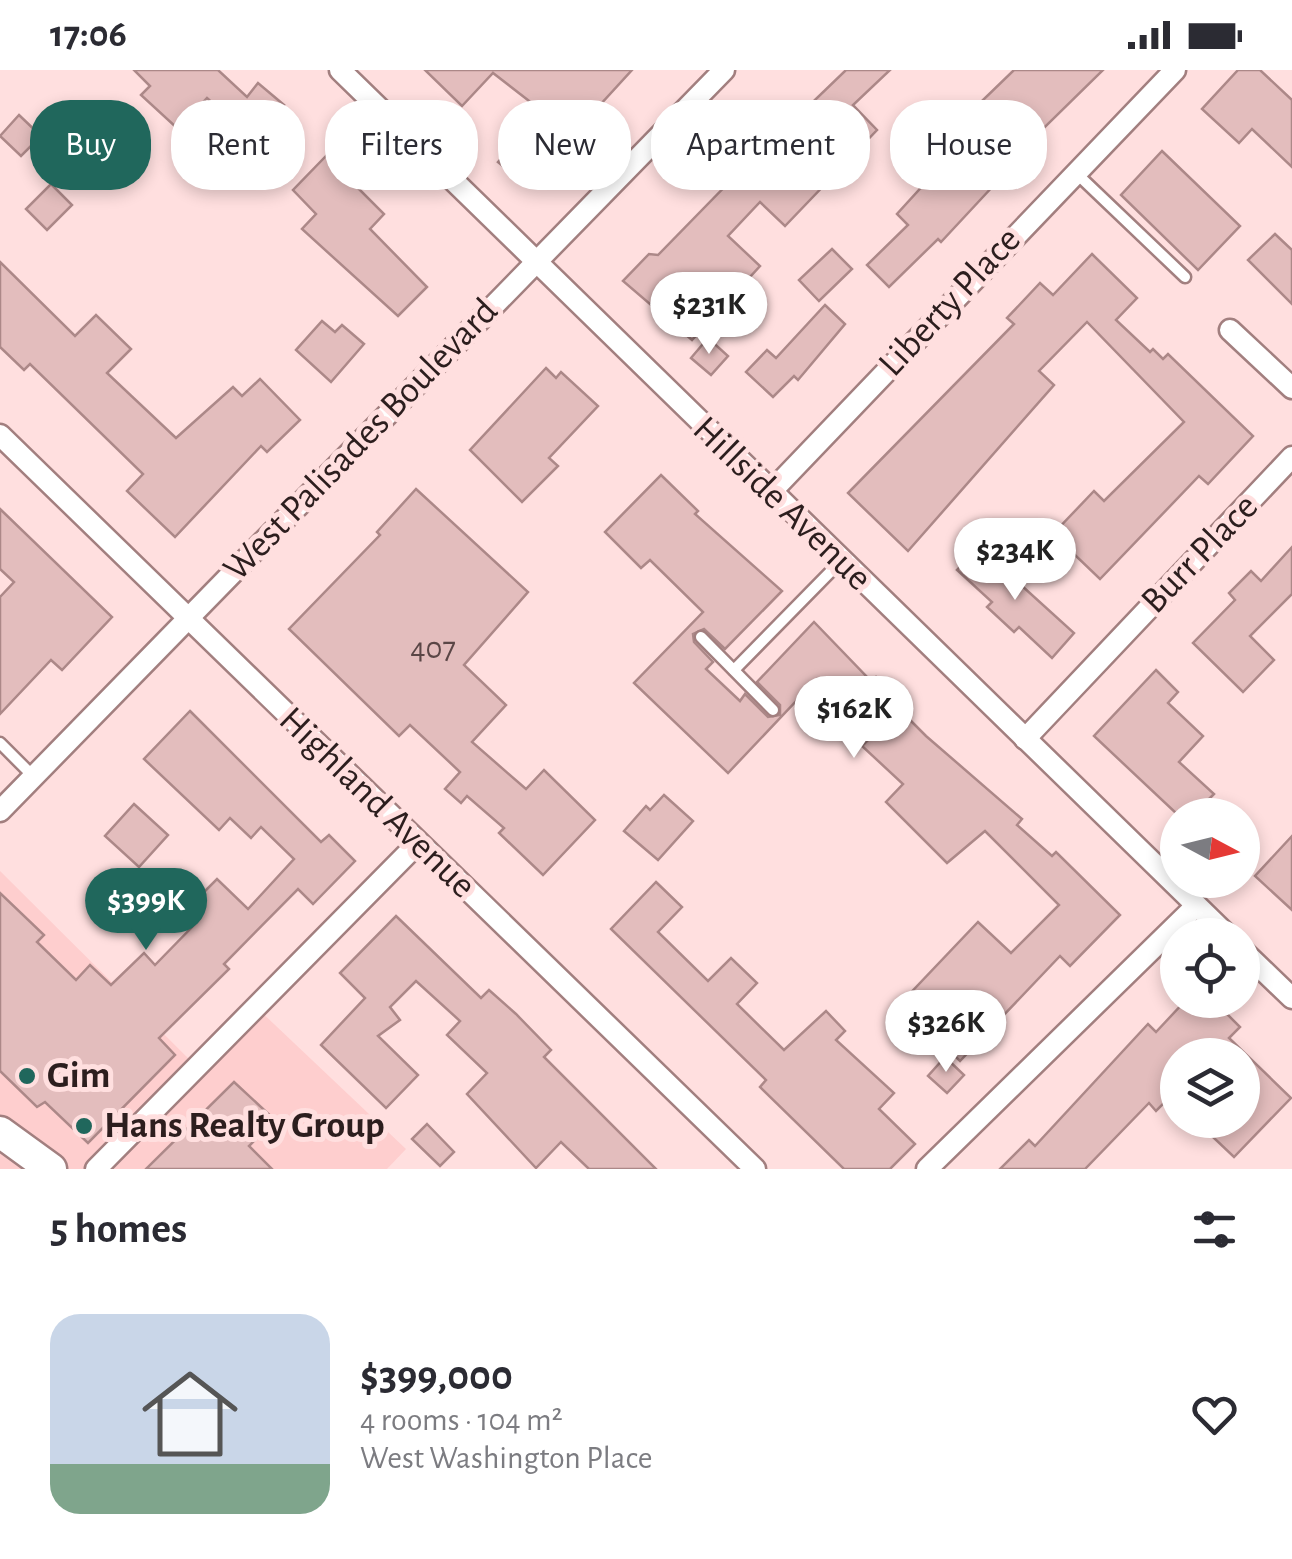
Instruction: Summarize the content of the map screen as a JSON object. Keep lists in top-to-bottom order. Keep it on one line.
{"streets":{"street":["Liberty Place","West Palisades Boulevard","Hillside Avenue","Burr Place","Highland Avenue"]},"crossings":[["Liberty Place","Hillside Avenue"],["West Palisades Boulevard","Hillside Avenue"],["West Palisades Boulevard","Highland Avenue"],["Hillside Avenue","Burr Place"]],"places":["Gim","Hans Realty Group"],"house_numbers":["407"],"north":"right","page":{"status":"17:06","chip":["Buy","Rent","Filters","New","Apartment","House"],"price":["$231K","$234K","$162K","$399K","$326K"],"heading":"5 homes","list":[{"name":"$399,000","note":"4 rooms · 104 m² · West Washington Place"}]}}
